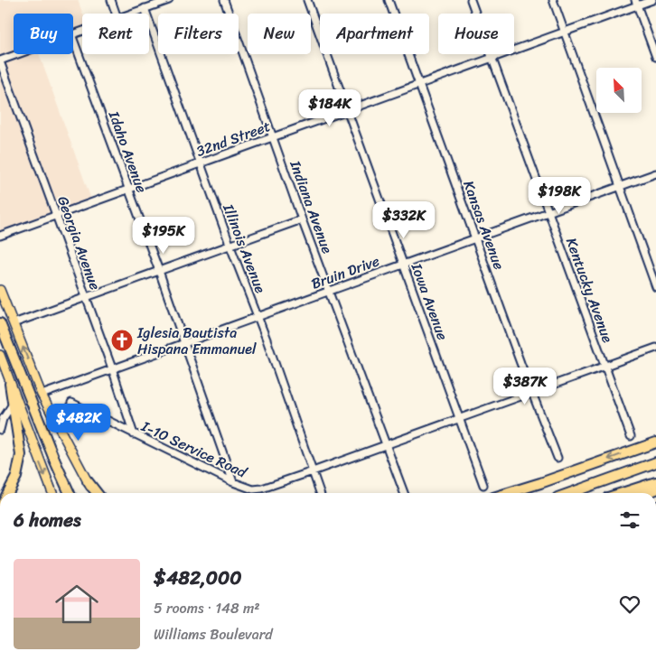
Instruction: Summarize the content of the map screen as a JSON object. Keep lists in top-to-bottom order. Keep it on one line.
{"streets":{"street":["32nd Street","Idaho Avenue","Indiana Avenue","Kansas Avenue","Georgia Avenue","Illinois Avenue","Bruin Drive","Kentucky Avenue","Iowa Avenue","I-10 Service Road"]},"crossings":[["32nd Street","Idaho Avenue"],["32nd Street","Indiana Avenue"],["32nd Street","Kansas Avenue"],["32nd Street","Georgia Avenue"],["32nd Street","Illinois Avenue"],["32nd Street","Kentucky Avenue"],["32nd Street","Iowa Avenue"],["Idaho Avenue","Bruin Drive"],["Idaho Avenue","I-10 Service Road"],["Indiana Avenue","Bruin Drive"],["Indiana Avenue","I-10 Service Road"],["Kansas Avenue","Bruin Drive"],["Kansas Avenue","I-10 Service Road"],["Georgia Avenue","Bruin Drive"],["Georgia Avenue","I-10 Service Road"],["Illinois Avenue","Bruin Drive"],["Illinois Avenue","I-10 Service Road"],["Bruin Drive","Kentucky Avenue"],["Bruin Drive","Iowa Avenue"],["Kentucky Avenue","I-10 Service Road"],["Iowa Avenue","I-10 Service Road"]],"places":{"church":["Iglesia Bautista Hispana Emmanuel"]},"north":"top left","page":{"chip":["Buy","Rent","Filters","New","Apartment","House"],"price":["$184K","$198K","$332K","$195K","$387K","$482K"],"heading":"6 homes","list":[{"name":"$482,000","note":"5 rooms · 148 m² · Williams Boulevard"}]}}
